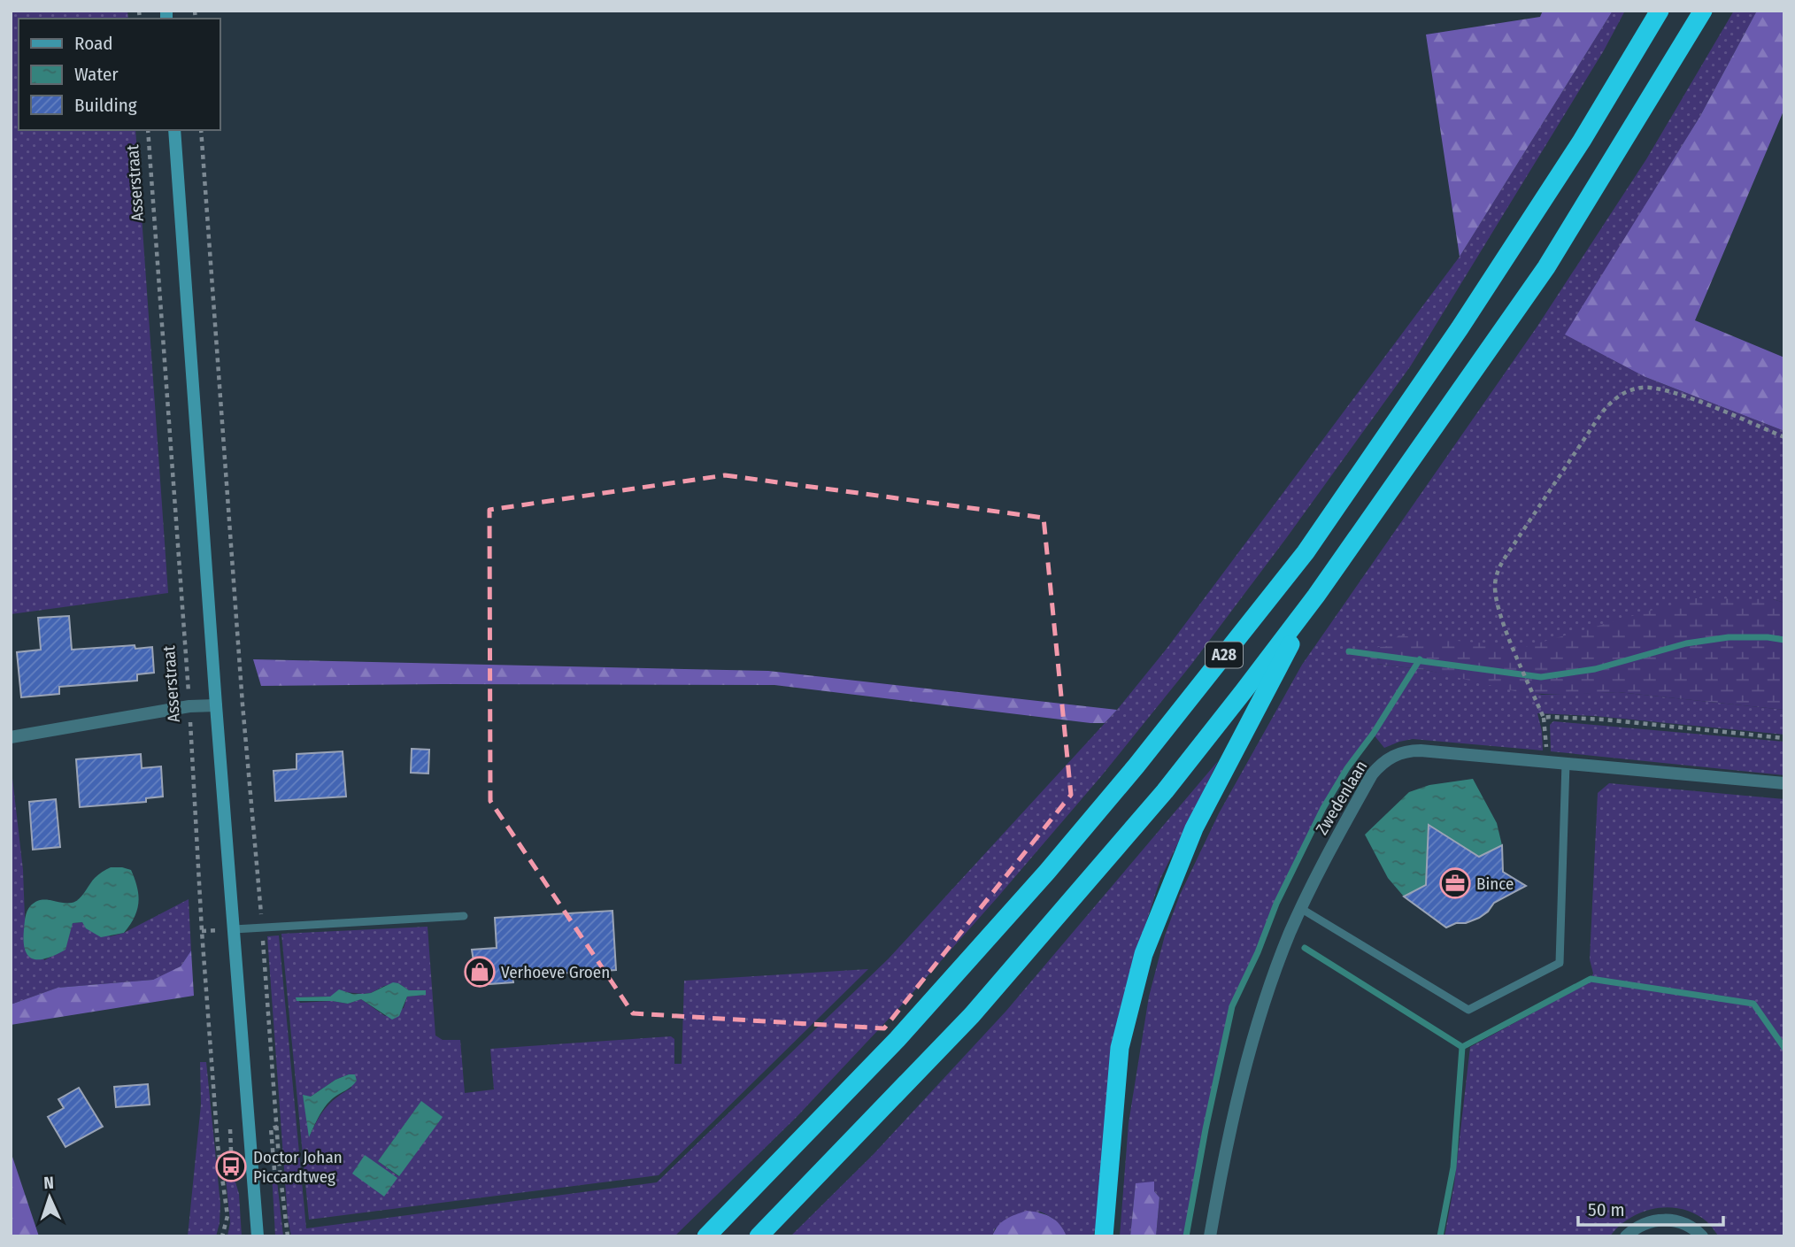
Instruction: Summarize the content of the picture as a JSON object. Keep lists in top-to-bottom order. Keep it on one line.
{"streets":{"highway":["A28"],"street":["Zwedenlaan"],"path":["Asserstraat"]},"places":{"office":["Bince"],"shop":["Verhoeve Groen"],"bus stop":["Doctor Johan Piccardtweg"]},"legend":["Road","Water","Building"],"scale_bar":"50 m","north":"top"}
